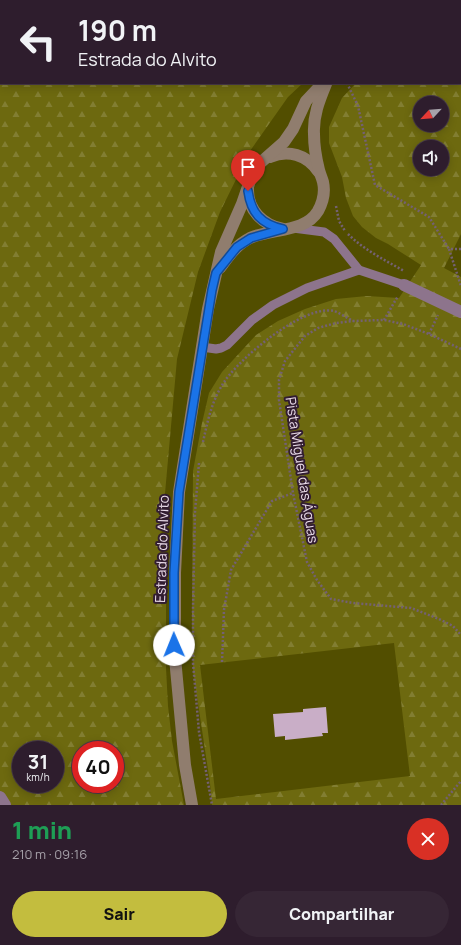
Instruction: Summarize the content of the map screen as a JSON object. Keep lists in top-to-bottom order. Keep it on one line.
{"streets":{"street":["Estrada do Alvito"],"path":["Pista Miguel das Águas"]},"north":"bottom left","page":{"turn":["190 m","Estrada do Alvito"],"speed":"31 km/h","limit":"40","heading":["1 min","210 m · 09:16"],"buttons":["Sair","Compartilhar"]}}
